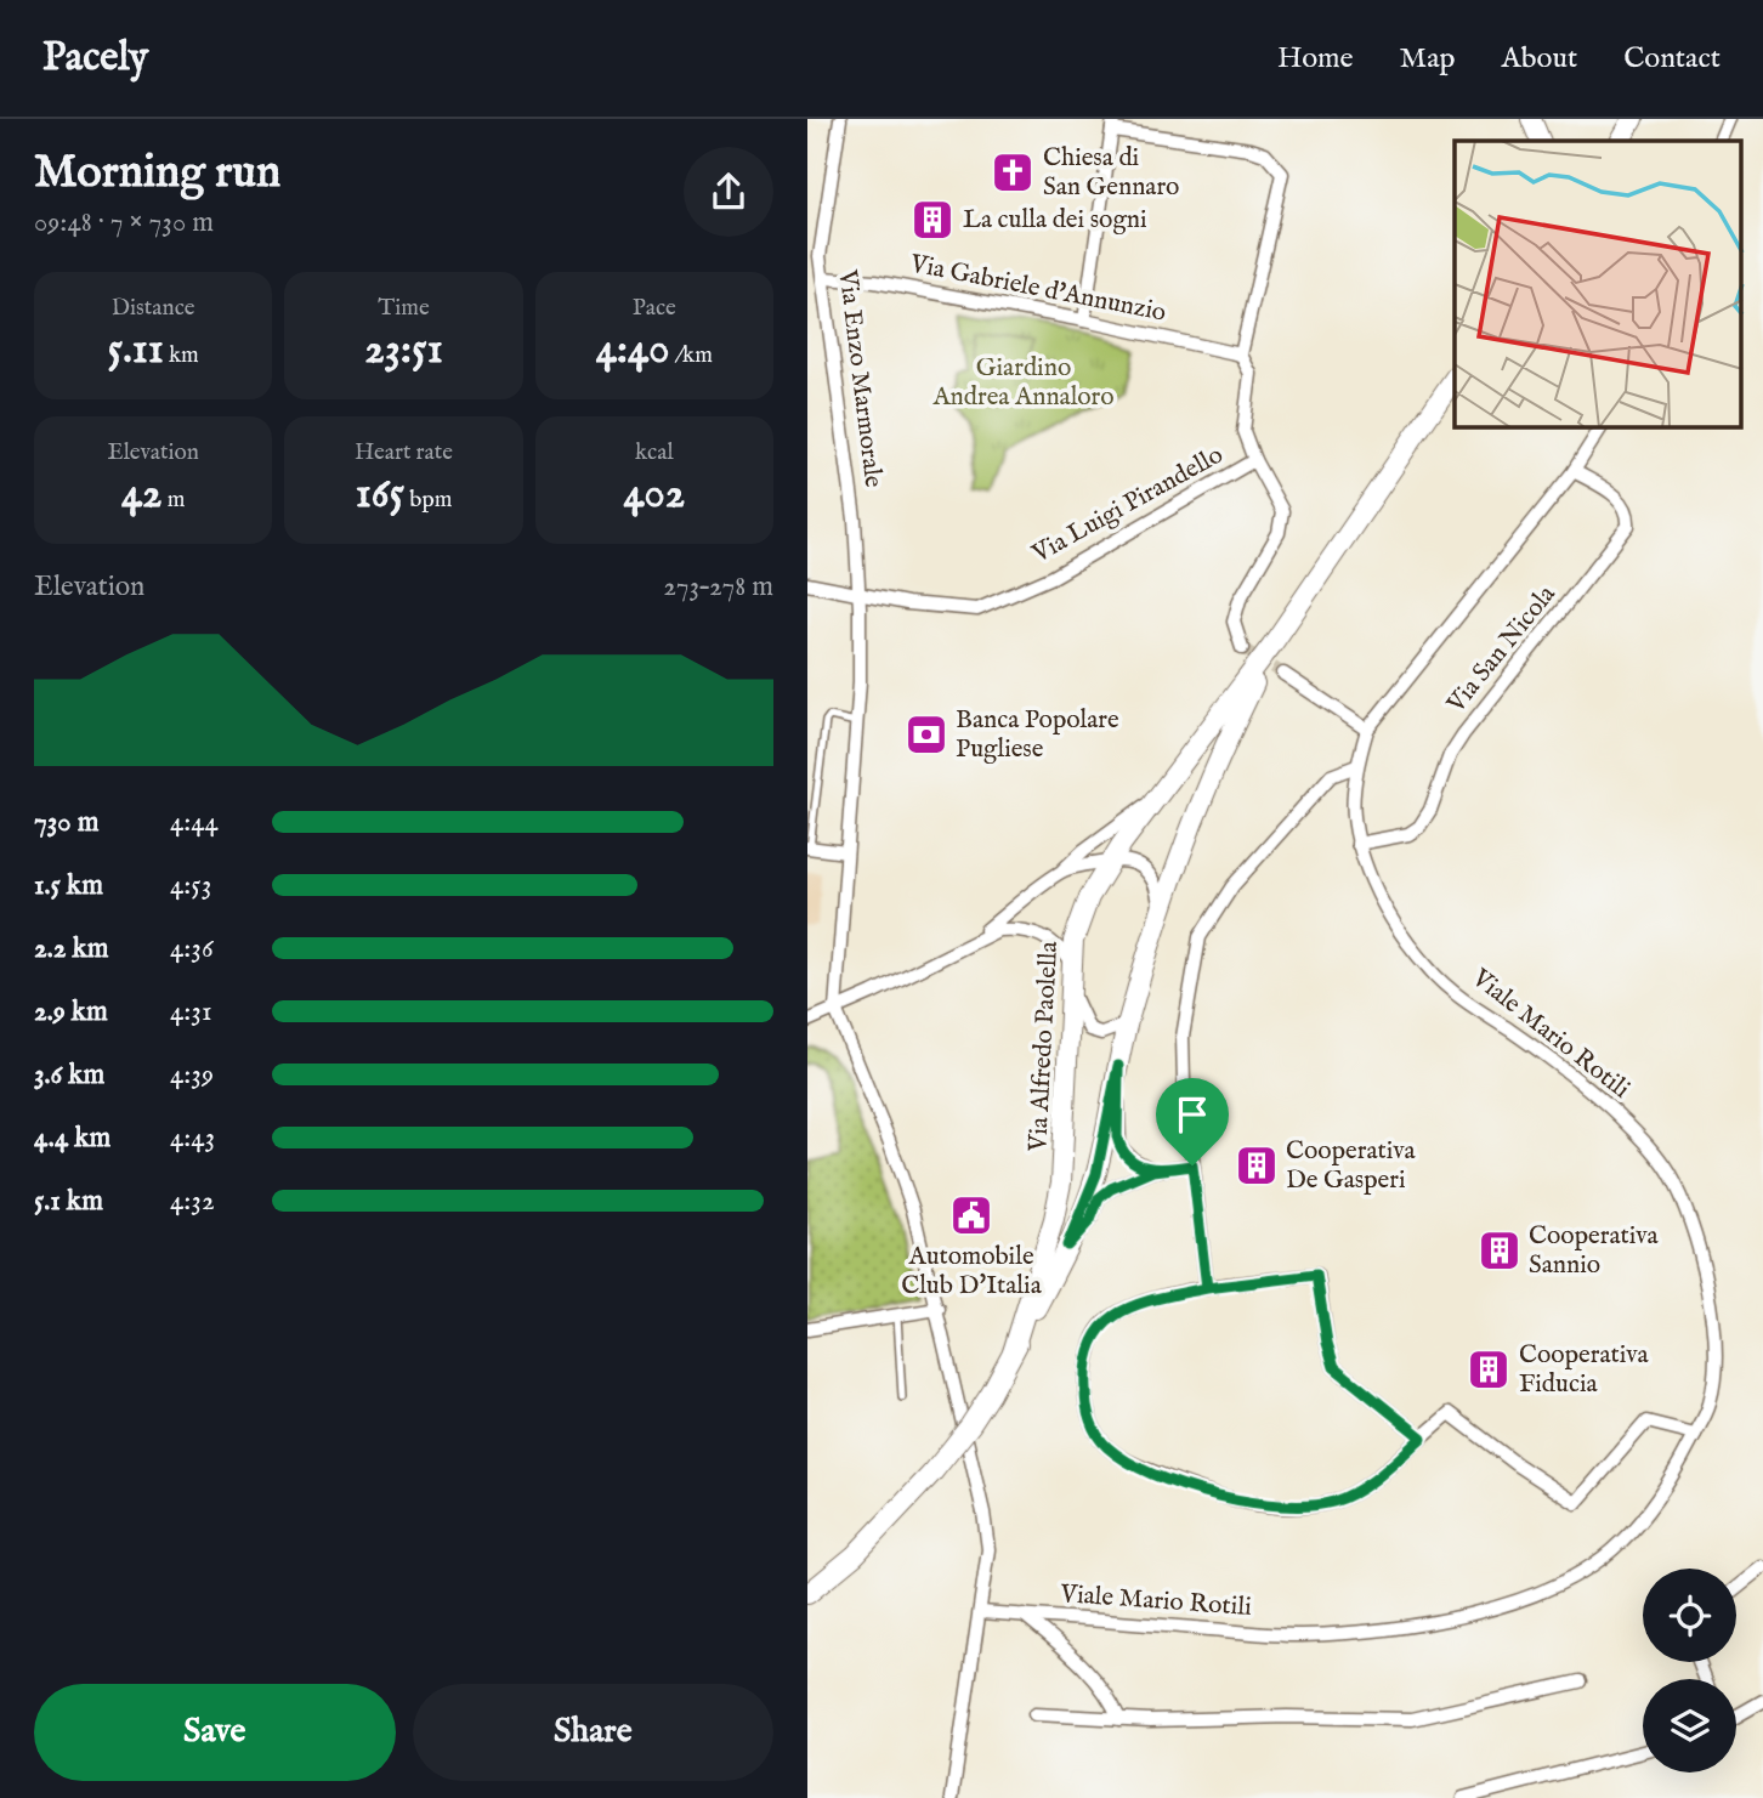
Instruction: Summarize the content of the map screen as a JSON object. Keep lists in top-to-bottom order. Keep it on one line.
{"streets":{"main road":["Via Alfredo Paolella"],"street":["Via Gabriele d'Annunzio","Via Enzo Marmorale","Via Luigi Pirandello","Via San Nicola","Viale Mario Rotili"]},"crossings":[["Via Gabriele d'Annunzio","Via Enzo Marmorale"],["Via Gabriele d'Annunzio","Via Luigi Pirandello"],["Via Enzo Marmorale","Via Luigi Pirandello"],["Via San Nicola","Viale Mario Rotili"]],"parks":["Giardino Andrea Annaloro"],"places":{"church":["Chiesa di San Gennaro"],"building":["La culla dei sogni","Cooperativa De Gasperi","Cooperativa Sannio","Cooperativa Fiducia"],"bank":["Banca Popolare Pugliese"],"public building":["Automobile Club D'Italia"]},"page":{"header":"Pacely","nav":["Home","Map","About","Contact"],"heading":["Morning run","09:48 · 7 × 730 m"],"stats":[["Distance","5.11 km"],["Time","23:51"],["Pace","4:40 /km"],["Elevation","42 m"],["Heart rate","165 bpm"],["kcal","402"]],"chart":["Elevation","273–278 m"],"list":[{"name":"730 m","note":"4:44"},{"name":"1.5 km","note":"4:53"},{"name":"2.2 km","note":"4:36"},{"name":"2.9 km","note":"4:31"},{"name":"3.6 km","note":"4:39"},{"name":"4.4 km","note":"4:43"},{"name":"5.1 km","note":"4:32"}],"buttons":["Save","Share"]}}
